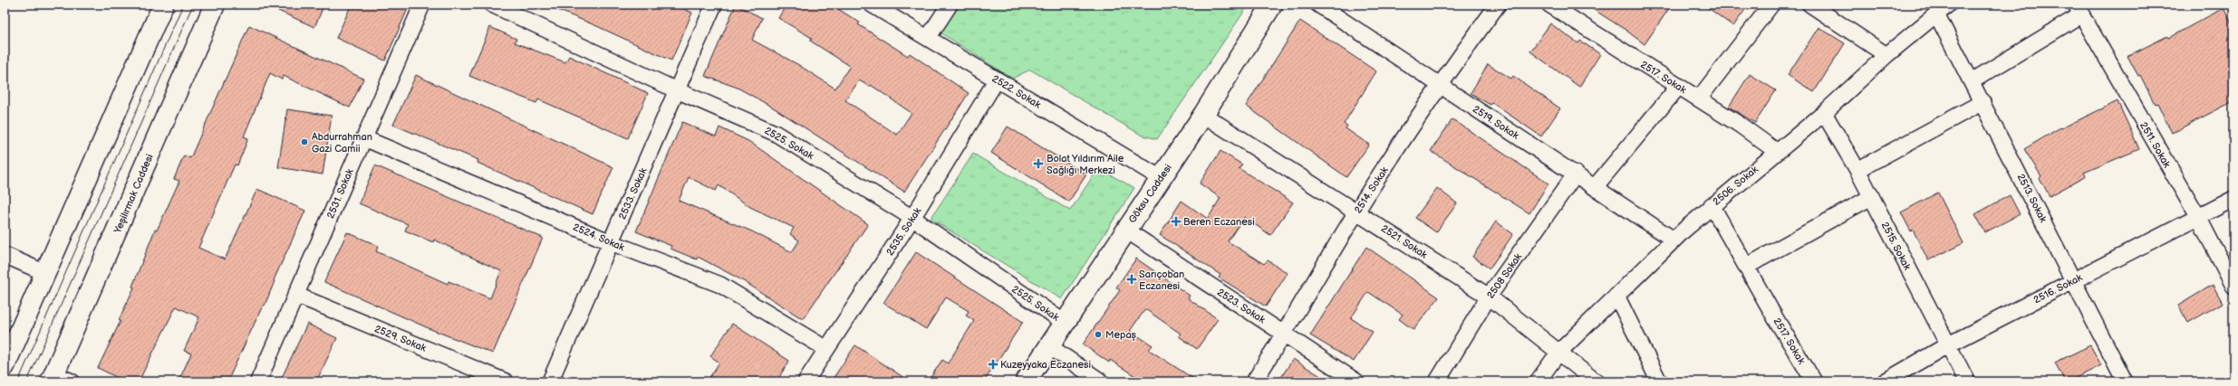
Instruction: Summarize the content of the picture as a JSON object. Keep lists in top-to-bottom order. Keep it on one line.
{"streets":{"main road":["Yeşilırmak Caddesi","Göksu Caddesi"],"street":["2517. Sokak","2522. Sokak","2519. Sokak","2525. Sokak","2511. Sokak","2506. Sokak","2514. Sokak","2531. Sokak","2533. Sokak","2513. Sokak","2535. Sokak","2524. Sokak","2521. Sokak","2515. Sokak","2508 Sokak","2516. Sokak","2523. Sokak","2529. Sokak"]},"crossings":[["2517. Sokak","2506. Sokak"],["2522. Sokak","Göksu Caddesi"],["2522. Sokak","2535. Sokak"],["2519. Sokak","2506. Sokak"],["2519. Sokak","2514. Sokak"],["2519. Sokak","2508 Sokak"],["2525. Sokak","2533. Sokak"],["2525. Sokak","Göksu Caddesi"],["2525. Sokak","2535. Sokak"],["2511. Sokak","2516. Sokak"],["2506. Sokak","2513. Sokak"],["2506. Sokak","2521. Sokak"],["2506. Sokak","2515. Sokak"],["2514. Sokak","2521. Sokak"],["2514. Sokak","2523. Sokak"],["2531. Sokak","2524. Sokak"],["2531. Sokak","2529. Sokak"],["2533. Sokak","2524. Sokak"],["Göksu Caddesi","2521. Sokak"],["Göksu Caddesi","2523. Sokak"],["2513. Sokak","2516. Sokak"],["2535. Sokak","2524. Sokak"],["2521. Sokak","2508 Sokak"],["2515. Sokak","2516. Sokak"]],"places":{"other":["Abdurrahman Gazi Camii","Mepaş"],"health":["Bolat Yıldırım Aile Sağlığı Merkezi","Beren Eczanesi","Sarıçoban Eczanesi","Kuzeyyaka Eczanesi"]}}
